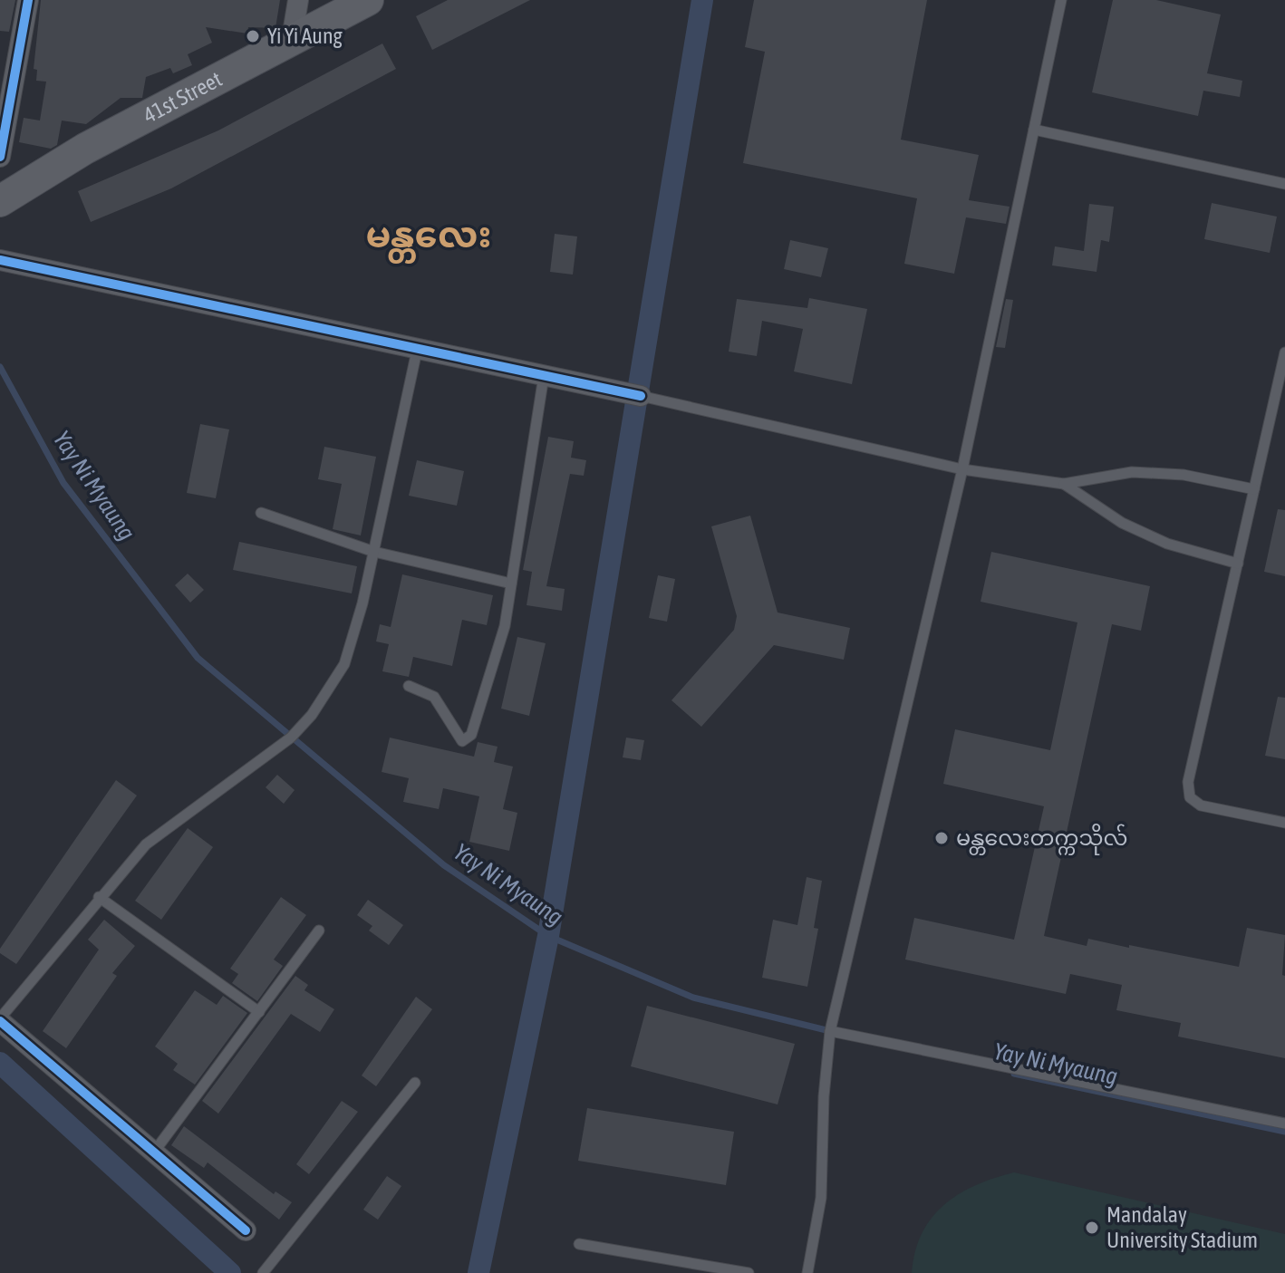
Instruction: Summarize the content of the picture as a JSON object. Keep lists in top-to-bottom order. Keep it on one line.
{"streets":{"main road":["41st Street"]},"districts":["မန္တလေး"],"water":["Yay Ni Myaung"],"places":["Yi Yi Aung","မန္တလေးတက္ကသိုလ်","Mandalay University Stadium"]}
